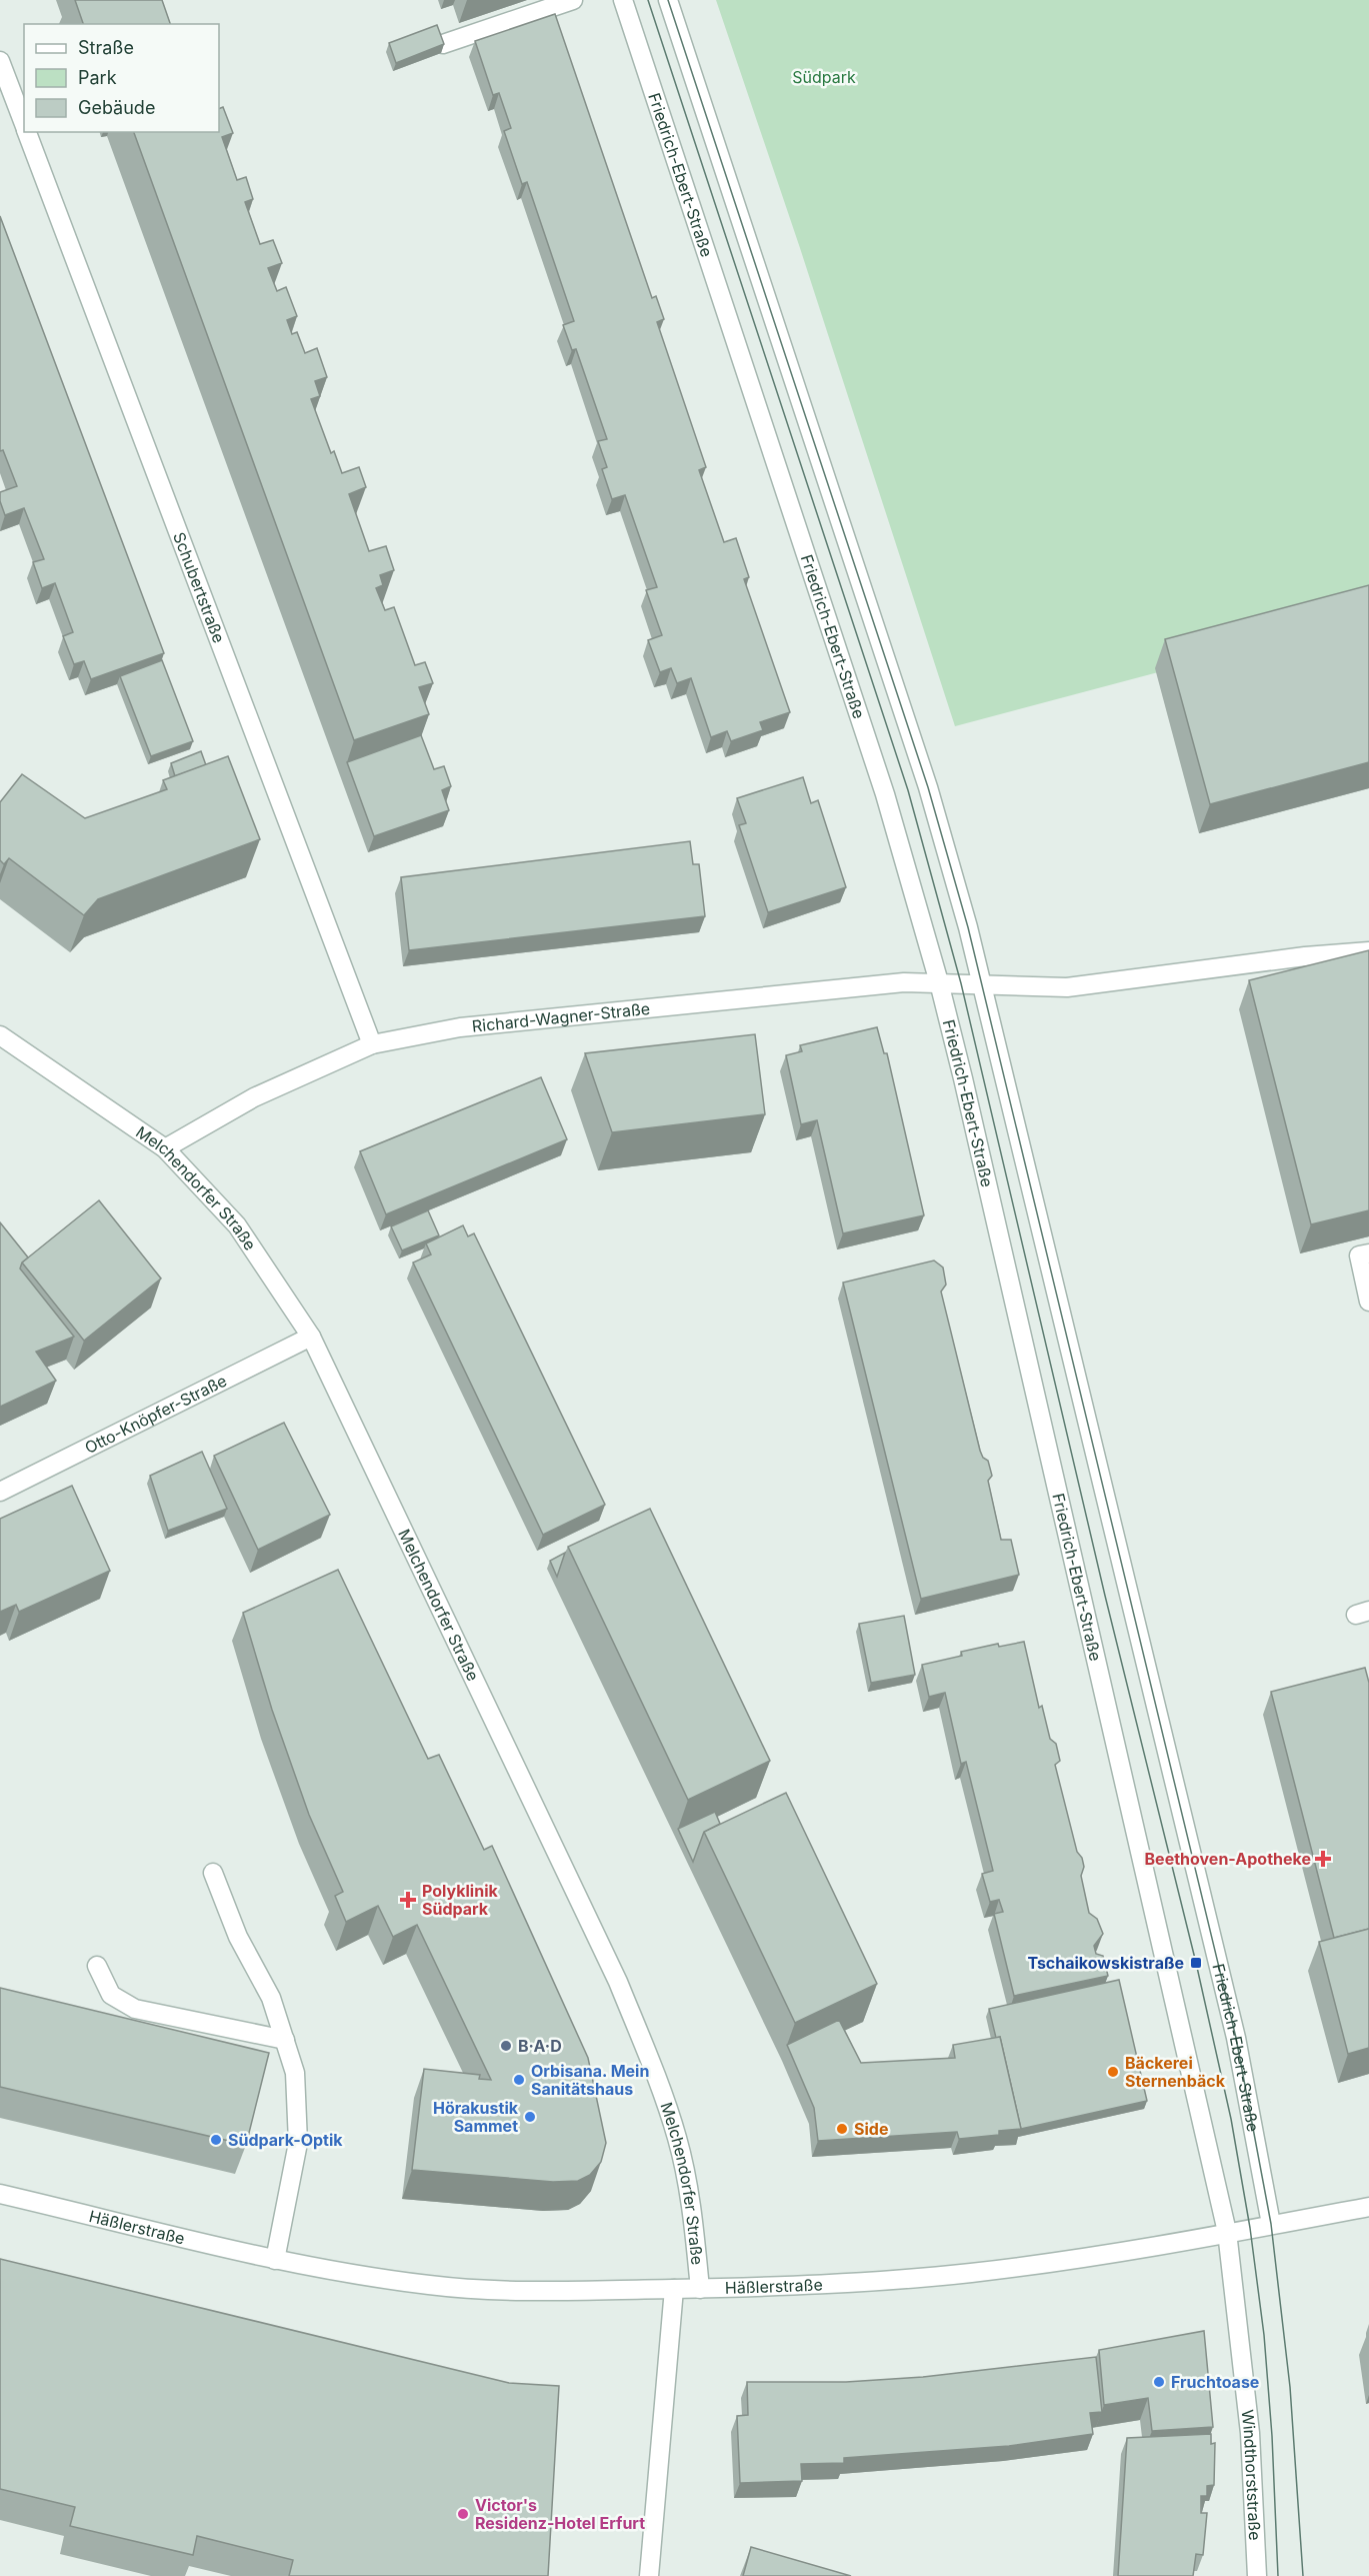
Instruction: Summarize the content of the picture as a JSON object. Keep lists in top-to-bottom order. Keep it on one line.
{"streets":{"street":["Friedrich-Ebert-Straße","Schubertstraße","Richard-Wagner-Straße","Melchendorfer Straße","Otto-Knöpfer-Straße","Häßlerstraße","Windthorststraße"]},"crossings":[["Friedrich-Ebert-Straße","Richard-Wagner-Straße"],["Friedrich-Ebert-Straße","Häßlerstraße"],["Friedrich-Ebert-Straße","Windthorststraße"],["Schubertstraße","Richard-Wagner-Straße"],["Richard-Wagner-Straße","Melchendorfer Straße"],["Melchendorfer Straße","Otto-Knöpfer-Straße"],["Melchendorfer Straße","Häßlerstraße"],["Häßlerstraße","Windthorststraße"]],"parks":["Südpark"],"places":{"health":["Beethoven-Apotheke","Polyklinik Südpark"],"transit":["Tschaikowskistraße"],"other":["B·A·D","Bäckerei Sternenbäck","Orbisana. Mein Sanitätshaus","Hörakustik Sammet","Side","Südpark-Optik","Fruchtoase","Victor's Residenz-Hotel Erfurt"]},"legend":["Straße","Park","Gebäude"]}
